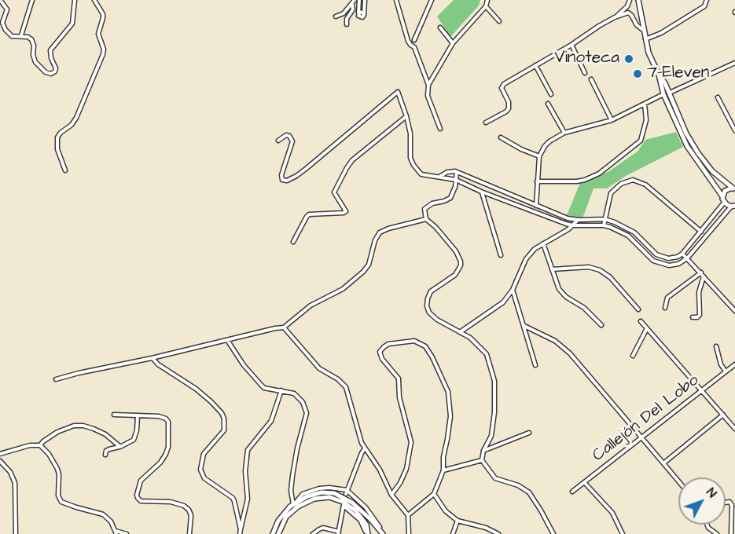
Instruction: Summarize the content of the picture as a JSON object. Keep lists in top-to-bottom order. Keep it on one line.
{"streets":{"street":["Callejón Del Lobo"]},"places":["Vinoteca","7-Eleven"],"north":"top right"}
